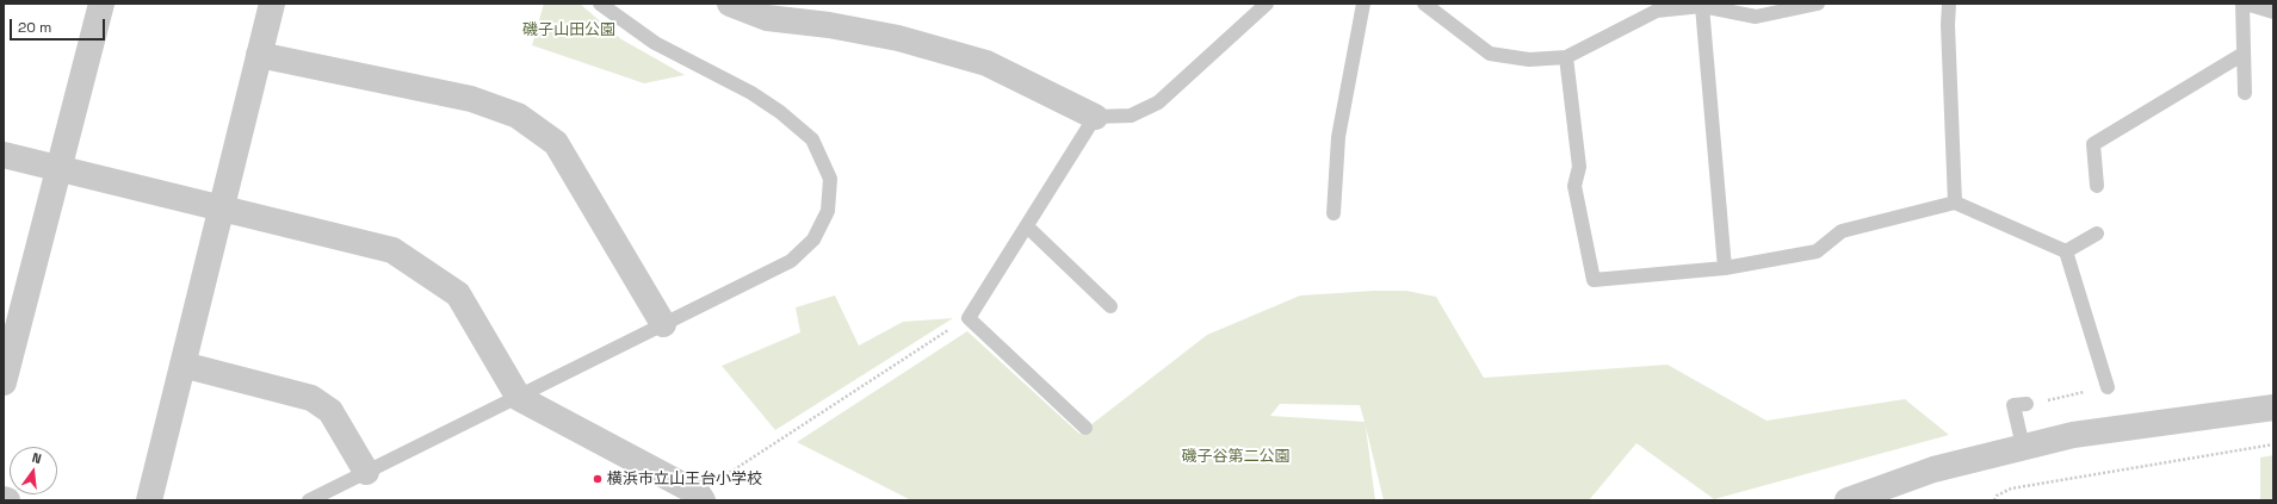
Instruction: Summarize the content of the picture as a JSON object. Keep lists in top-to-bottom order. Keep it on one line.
{"parks":["磯子山田公園","磯子谷第二公園"],"places":["横浜市立山王台小学校"],"scale_bar":"20 m","north":"top"}
